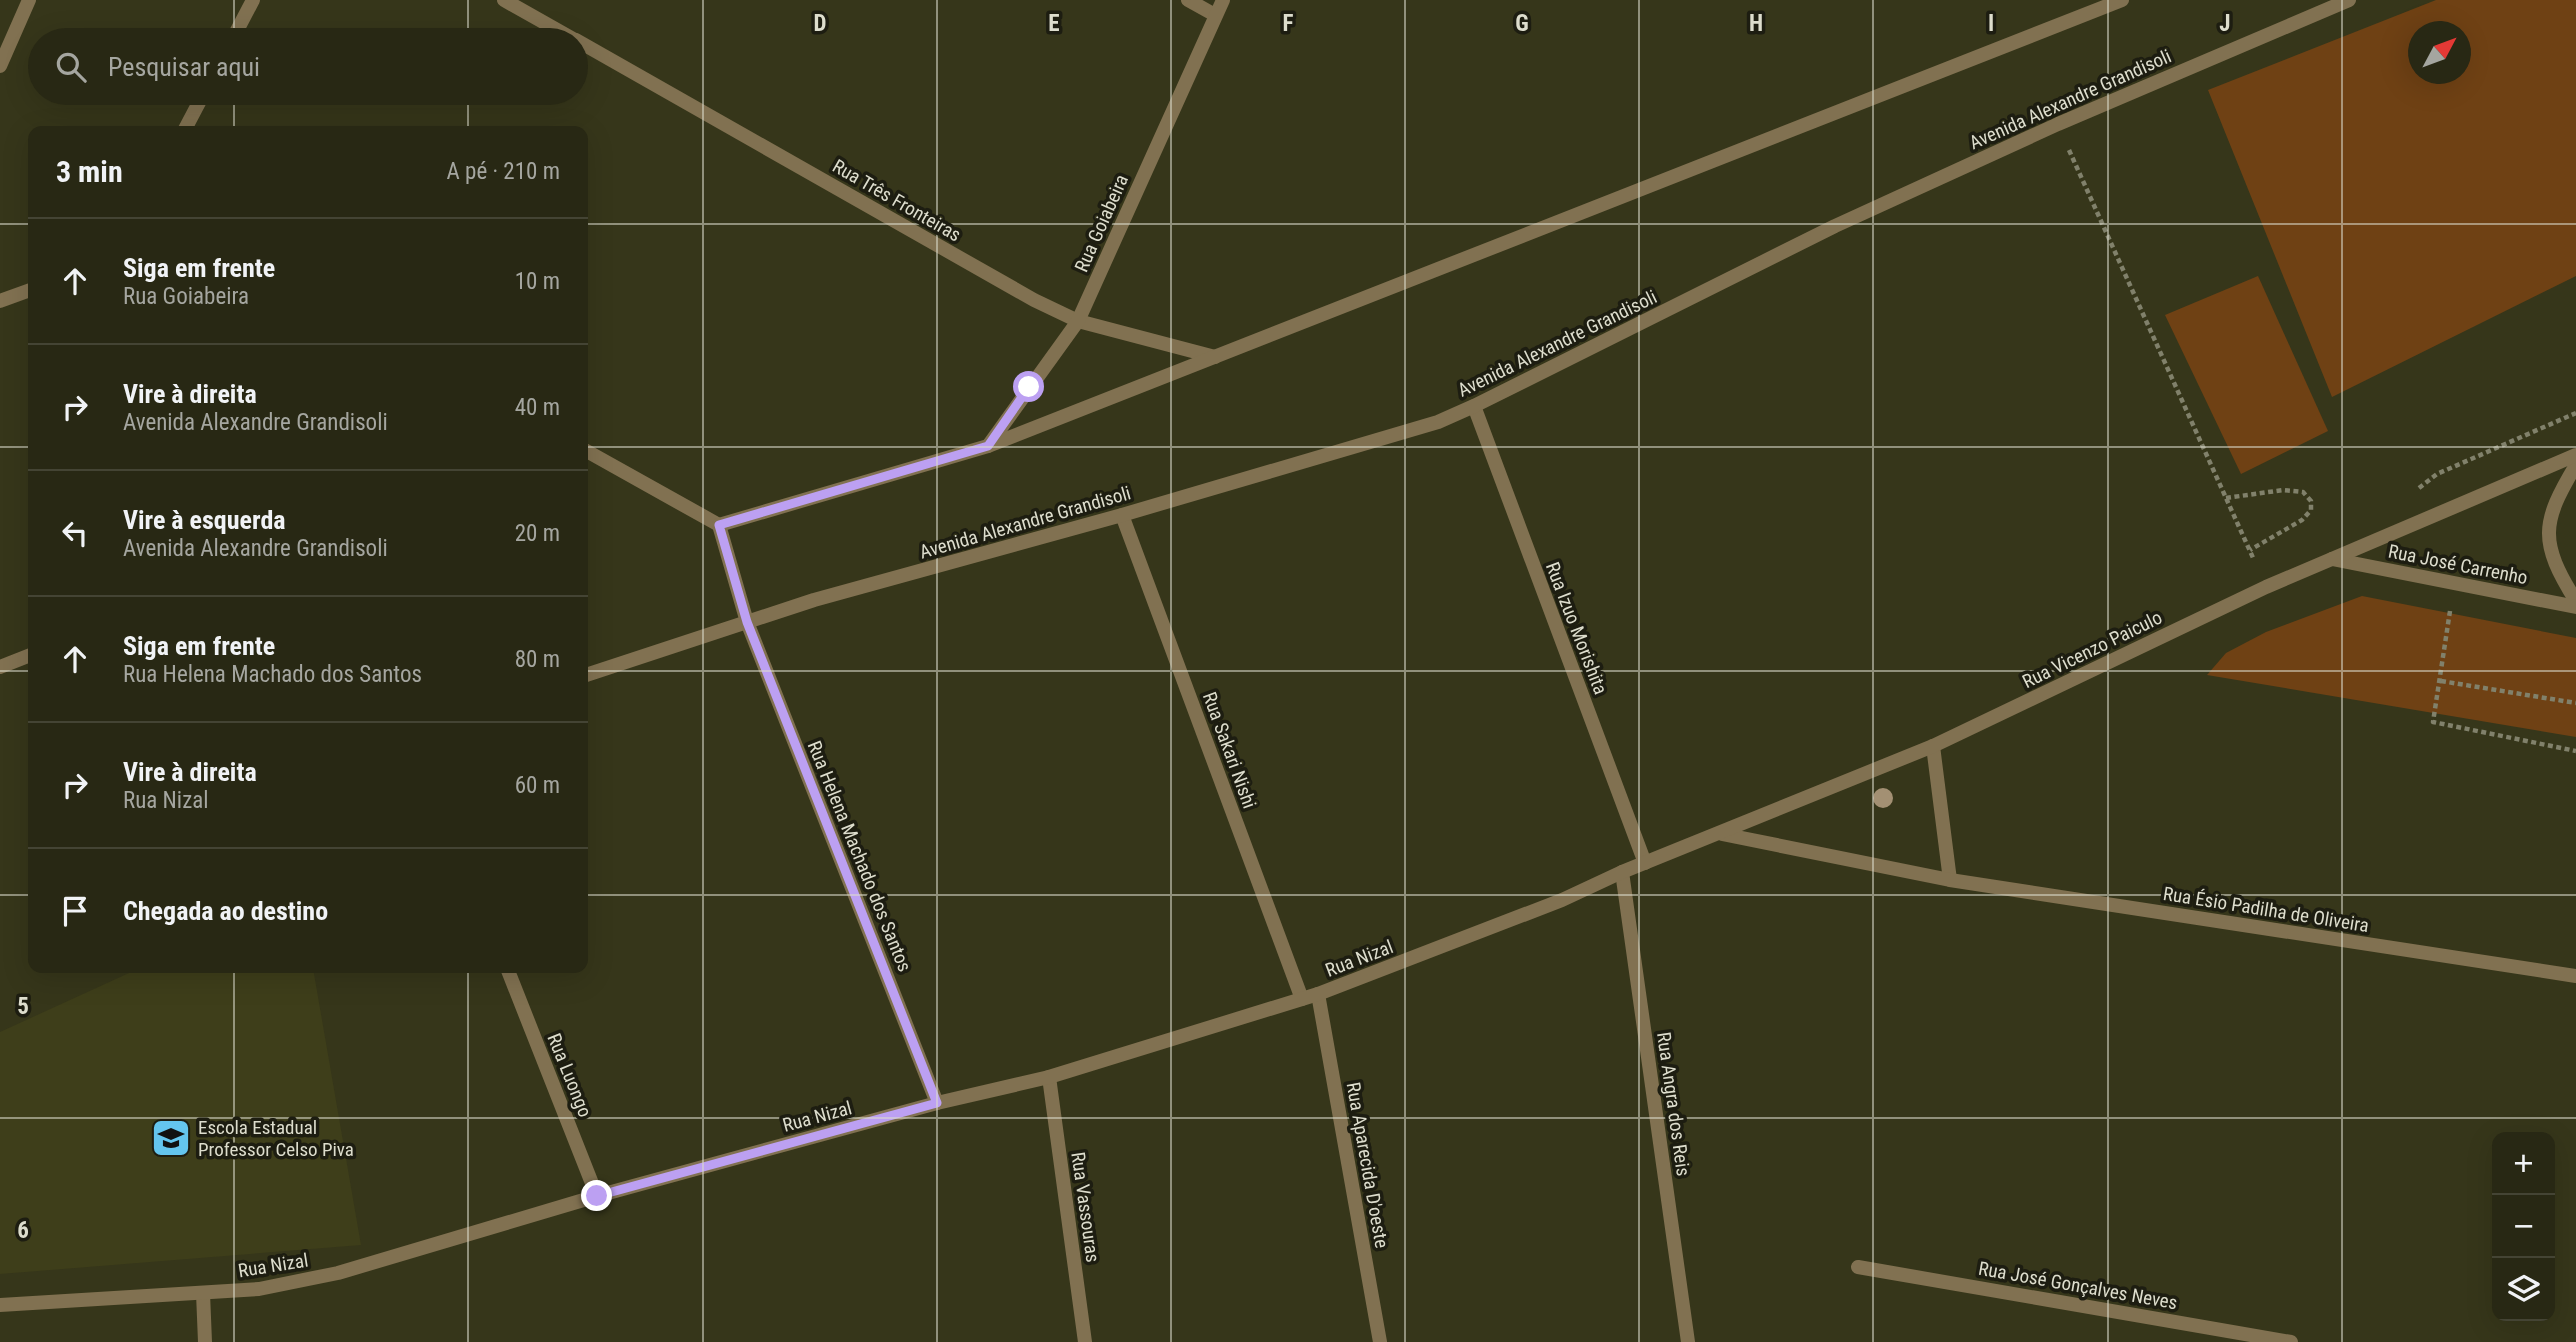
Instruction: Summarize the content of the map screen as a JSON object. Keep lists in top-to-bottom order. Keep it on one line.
{"streets":{"street":["Avenida Alexandre Grandisoli","Rua Três Fronteiras","Rua Goiabeira","Rua José Carrenho","Rua Izuo Morishita","Rua Vicenzo Paiculo","Rua Sakari Nishi","Rua Helena Machado dos Santos","Rua Ésio Padilha de Oliveira","Rua Nizal","Rua Luongo","Rua Angra dos Reis","Rua Aparecida D'oeste","Rua Vassouras","Rua José Gonçalves Neves"]},"crossings":[["Avenida Alexandre Grandisoli","Rua Izuo Morishita"],["Avenida Alexandre Grandisoli","Rua Sakari Nishi"],["Avenida Alexandre Grandisoli","Rua Helena Machado dos Santos"],["Rua Três Fronteiras","Rua Goiabeira"],["Rua José Carrenho","Rua Vicenzo Paiculo"],["Rua Izuo Morishita","Rua Vicenzo Paiculo"],["Rua Vicenzo Paiculo","Rua Ésio Padilha de Oliveira"],["Rua Vicenzo Paiculo","Rua Nizal"],["Rua Vicenzo Paiculo","Rua Angra dos Reis"],["Rua Sakari Nishi","Rua Nizal"],["Rua Helena Machado dos Santos","Rua Nizal"],["Rua Nizal","Rua Luongo"],["Rua Nizal","Rua Angra dos Reis"],["Rua Nizal","Rua Aparecida D'oeste"],["Rua Nizal","Rua Vassouras"]],"places":{"school or university":["Escola Estadual Professor Celso Piva"]},"north":"top right","page":{"search":"Pesquisar aqui","heading":["3 min","A pé · 210 m"],"list":[["Siga em frente","Rua Goiabeira","10 m"],["Vire à direita","Avenida Alexandre Grandisoli","40 m"],["Vire à esquerda","Avenida Alexandre Grandisoli","20 m"],["Siga em frente","Rua Helena Machado dos Santos","80 m"],["Vire à direita","Rua Nizal","60 m"],"Chegada ao destino"],"map_buttons":["+","−"]},"grid":{"columns":["D","E","F","G","H","I","J"],"rows":["5","6"]}}
